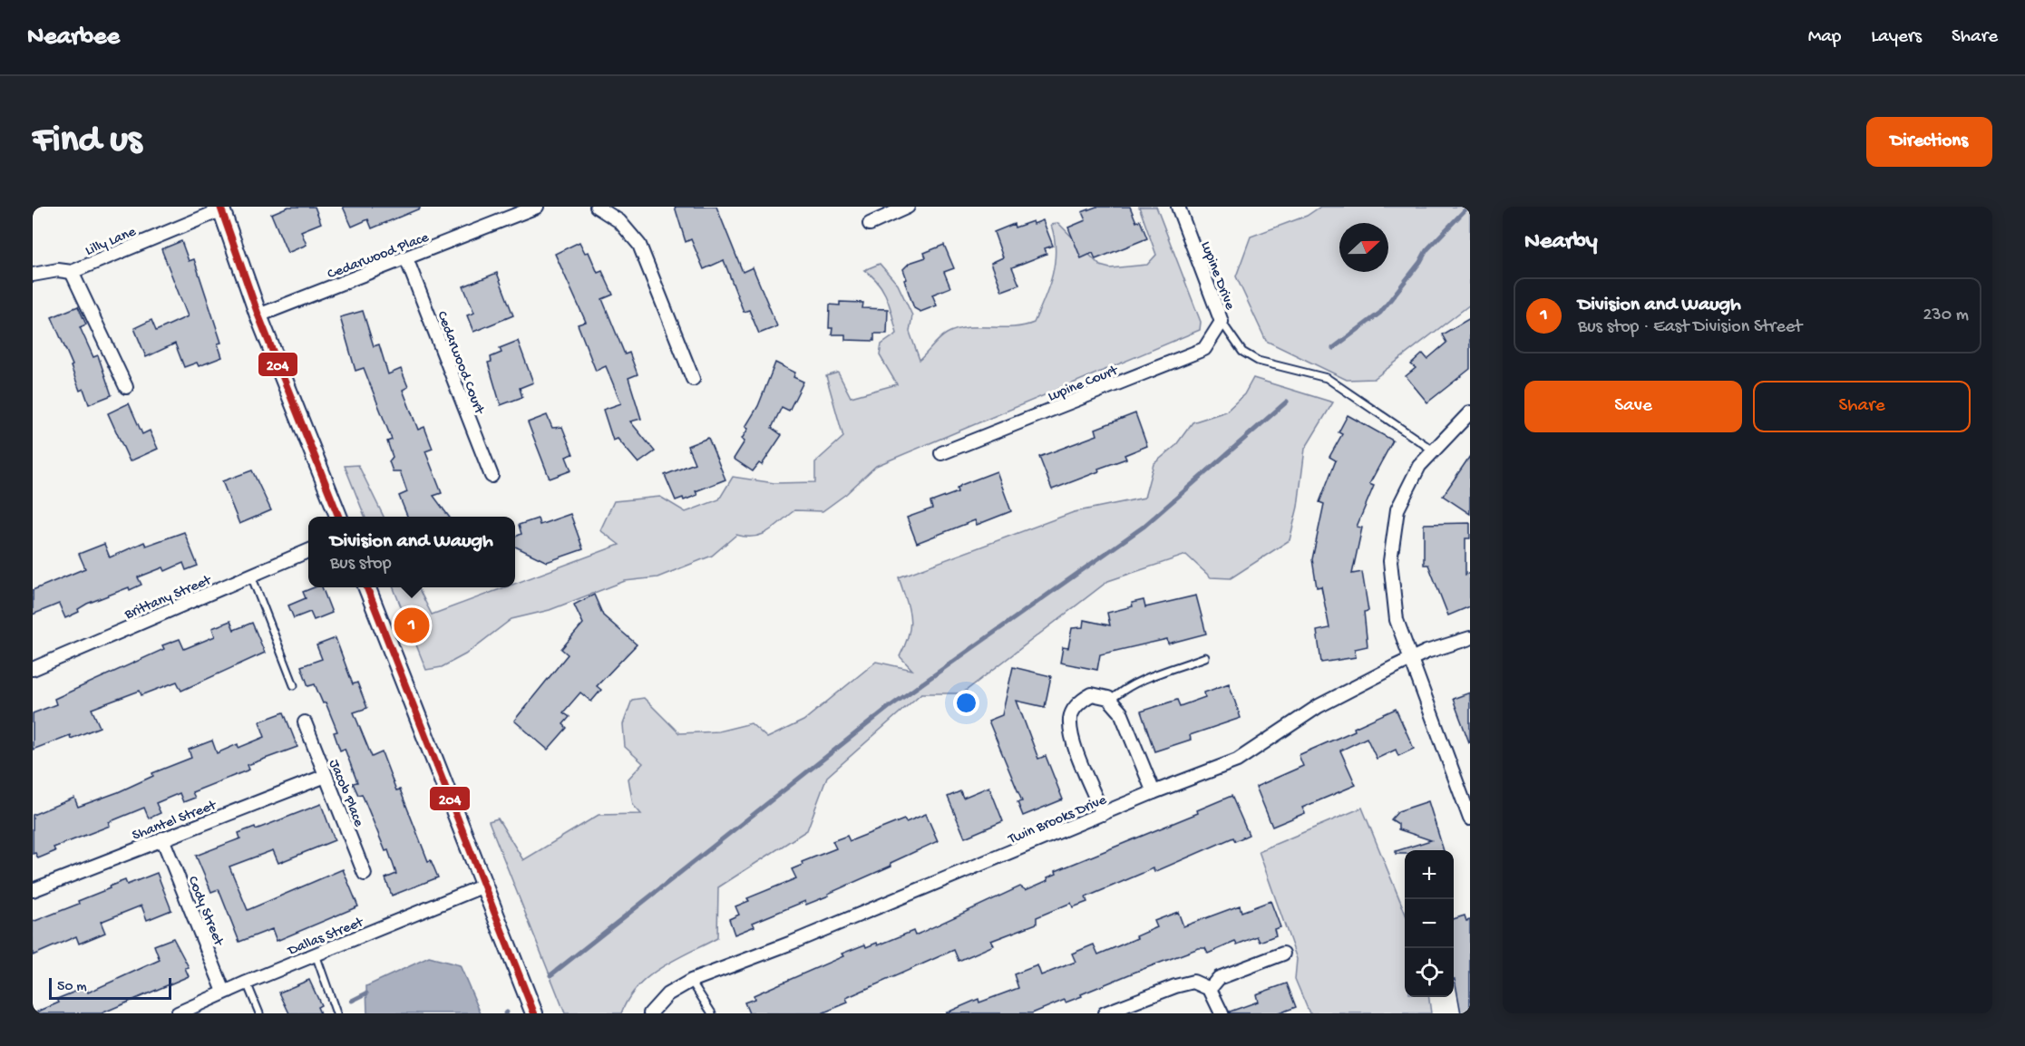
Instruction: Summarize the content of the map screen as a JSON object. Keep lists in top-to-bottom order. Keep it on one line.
{"streets":{"street":["Lilly Lane","Cedarwood Place","Lupine Drive","Cedarwood Court","Lupine Court","Brittany Street","Jacob Place","Twin Brooks Drive","Shantel Street","Cody Street","Dallas Street"]},"crossings":[["Cedarwood Place","Cedarwood Court"],["Lupine Drive","Lupine Court"],["Jacob Place","Shantel Street"],["Shantel Street","Cody Street"],["Cody Street","Dallas Street"]],"lines":["transit line 204"],"scale_bar":"50 m","north":"right","page":{"header":"Nearbee","nav":["Map","Layers","Share"],"buttons":["Directions",["Save","Share"]],"title":"Find us","heading":"Nearby","list":[{"mark":"1","name":"Division and Waugh","note":"Bus stop · East Division Street","value":"230 m"}],"popup":["Division and Waugh","Bus stop"],"pins":"1","map_buttons":["+","−"],"scale":"50 m"}}
